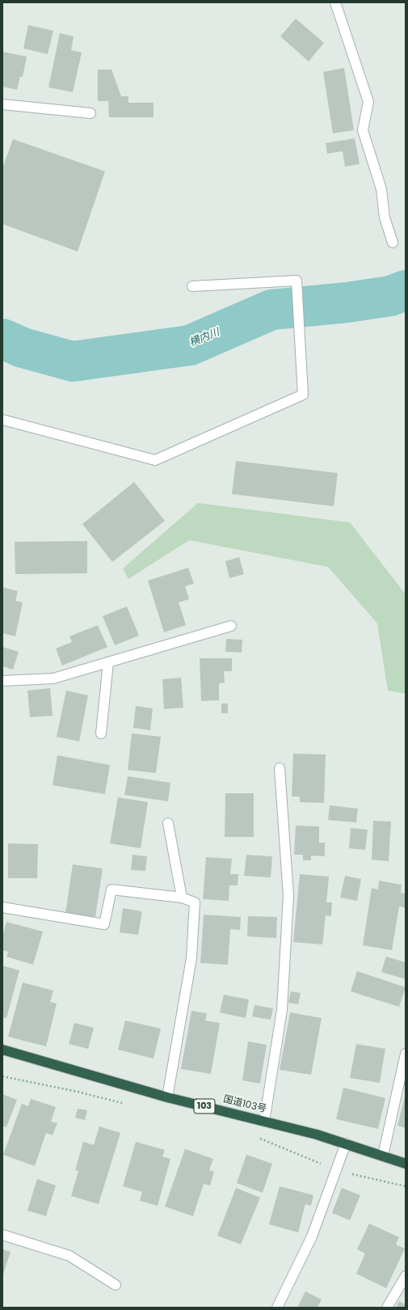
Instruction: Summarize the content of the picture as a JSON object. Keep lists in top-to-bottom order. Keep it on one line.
{"streets":{"highway":["国道103号","103"]},"water":["横内川"]}
